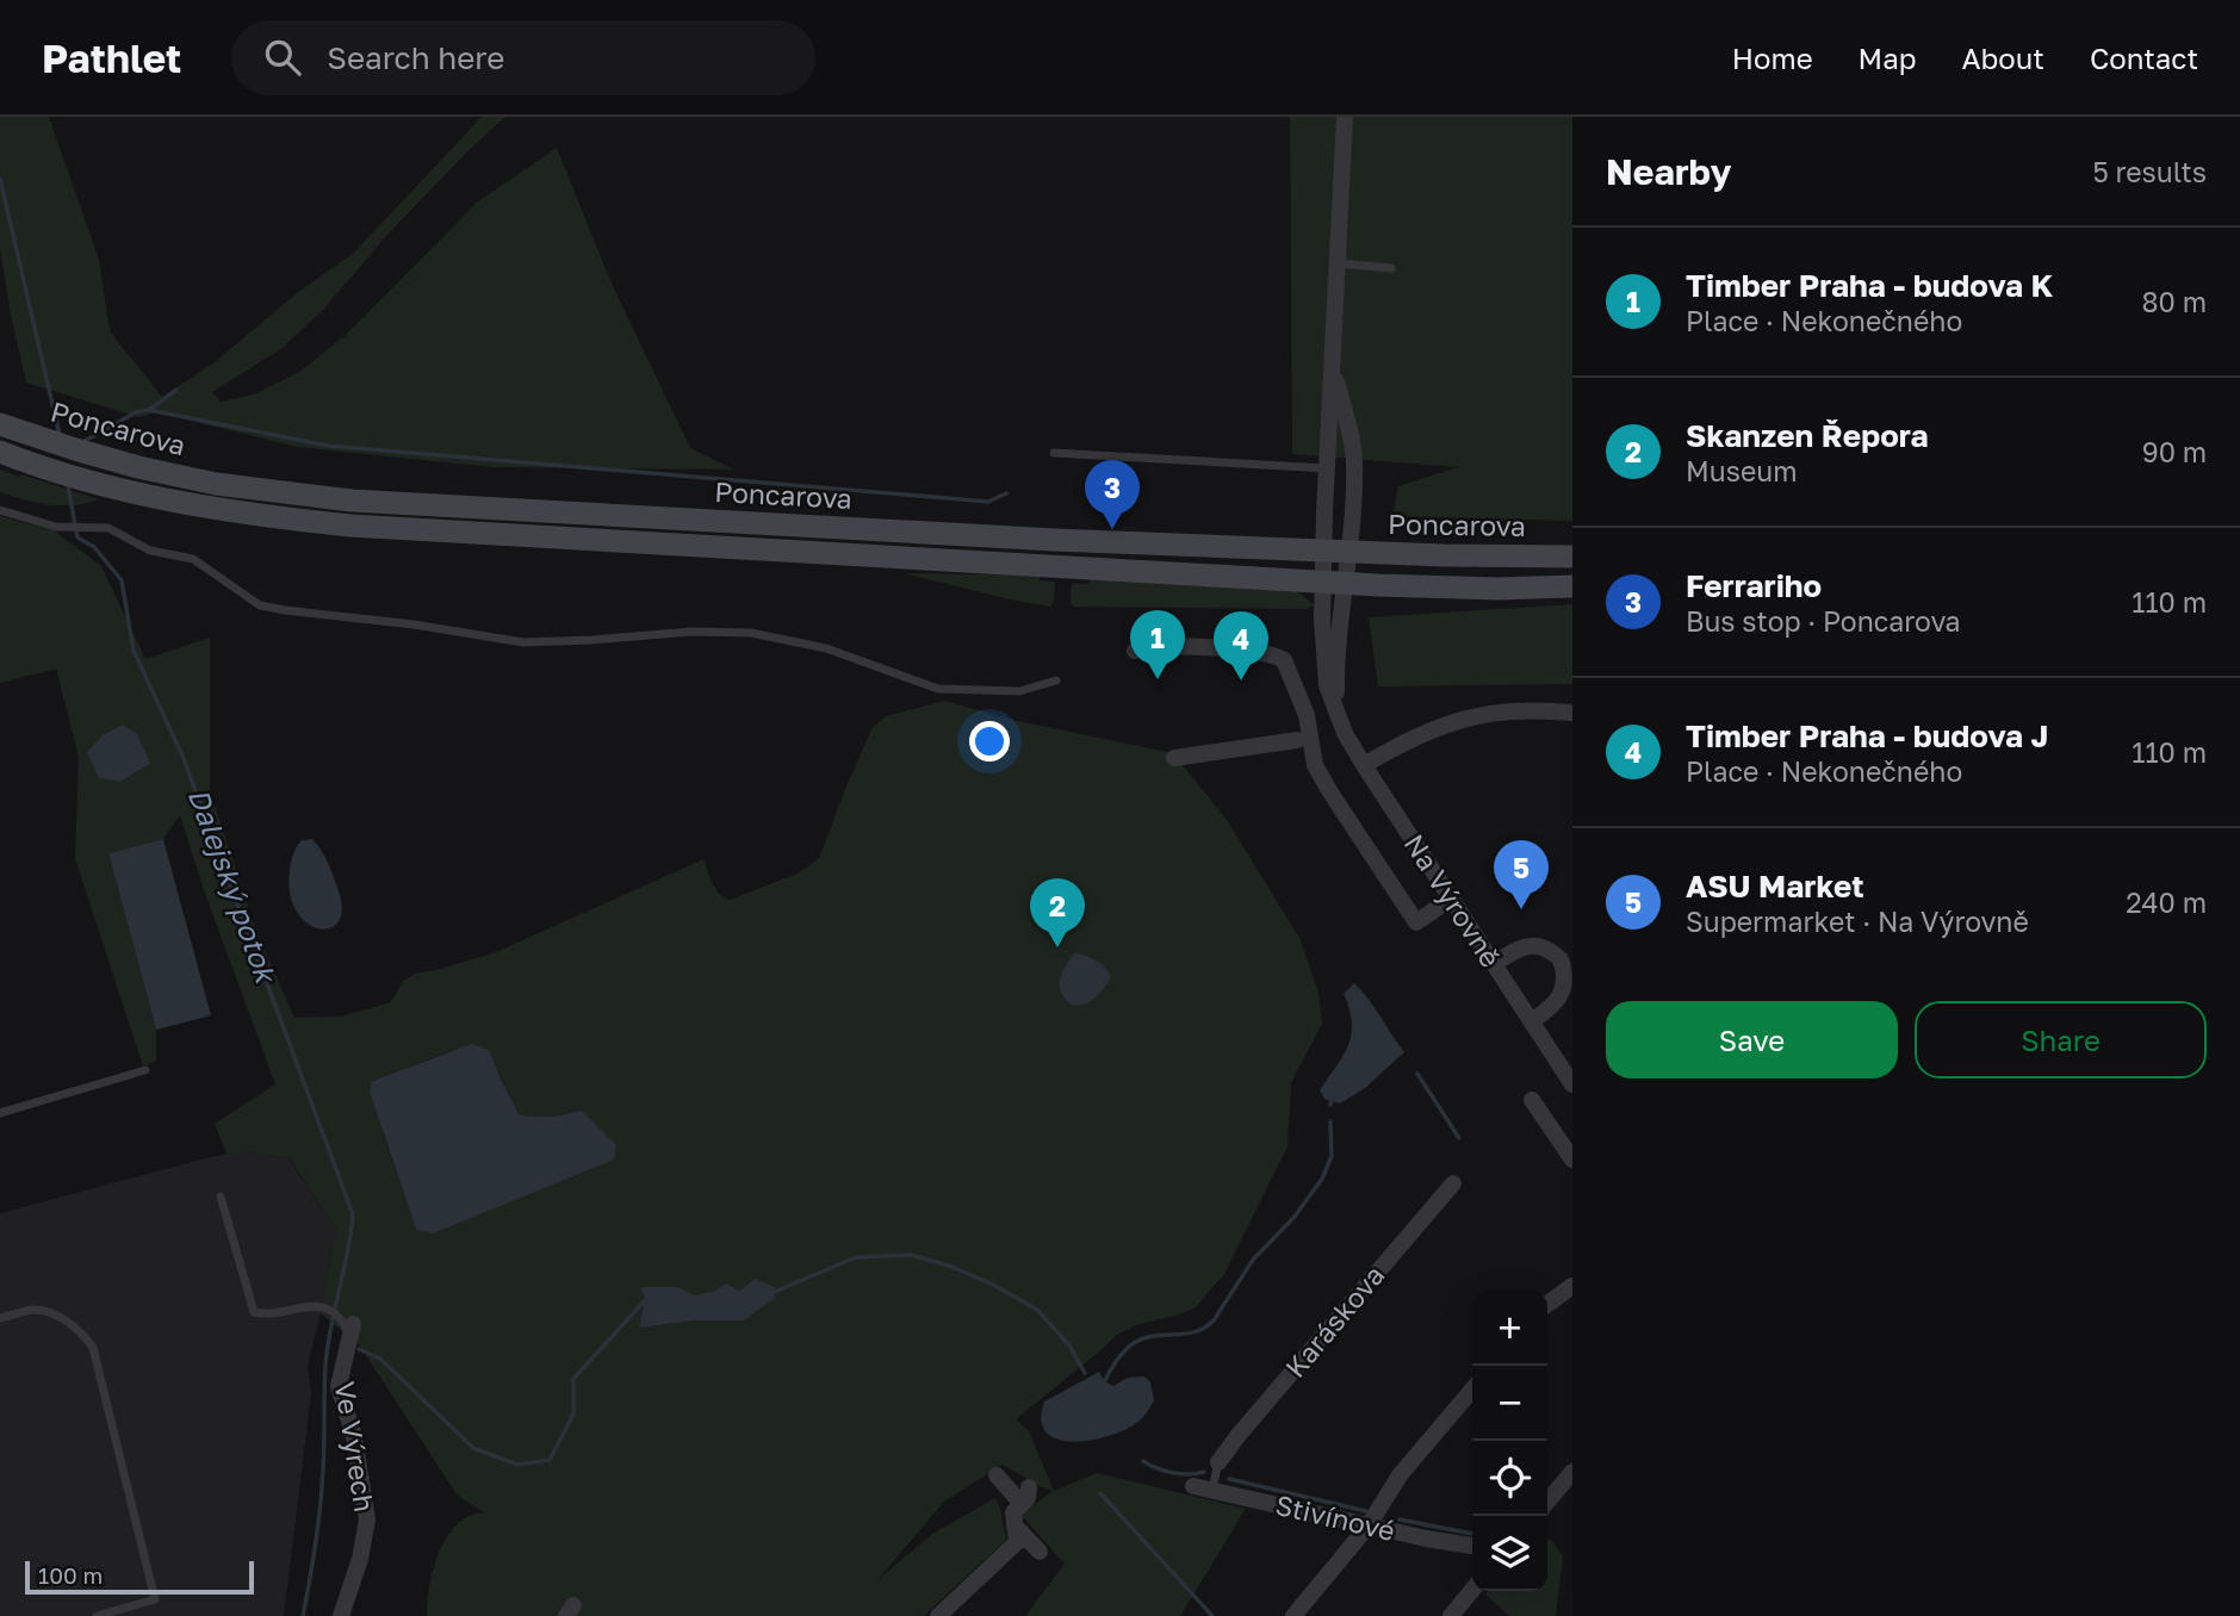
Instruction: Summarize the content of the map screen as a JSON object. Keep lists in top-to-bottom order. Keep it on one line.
{"streets":{"main road":["Poncarova"],"street":["Na Výrovně","Karáskova","Ve Výrech","Stivínové"]},"crossings":[["Poncarova","Na Výrovně"]],"water":["Dalejský potok"],"scale_bar":"100 m","page":{"header":"Pathlet","search":"Search here","nav":["Home","Map","About","Contact"],"heading":["Nearby","5 results"],"list":[{"mark":"1","name":"Timber Praha - budova K","note":"Place · Nekonečného","value":"80 m"},{"mark":"2","name":"Skanzen Řepora","note":"Museum","value":"90 m"},{"mark":"3","name":"Ferrariho","note":"Bus stop · Poncarova","value":"110 m"},{"mark":"4","name":"Timber Praha - budova J","note":"Place · Nekonečného","value":"110 m"},{"mark":"5","name":"ASU Market","note":"Supermarket · Na Výrovně","value":"240 m"}],"pins":["3","1","4","5","2"],"buttons":["Save","Share"],"map_buttons":["+","−"],"scale":"100 m"}}
